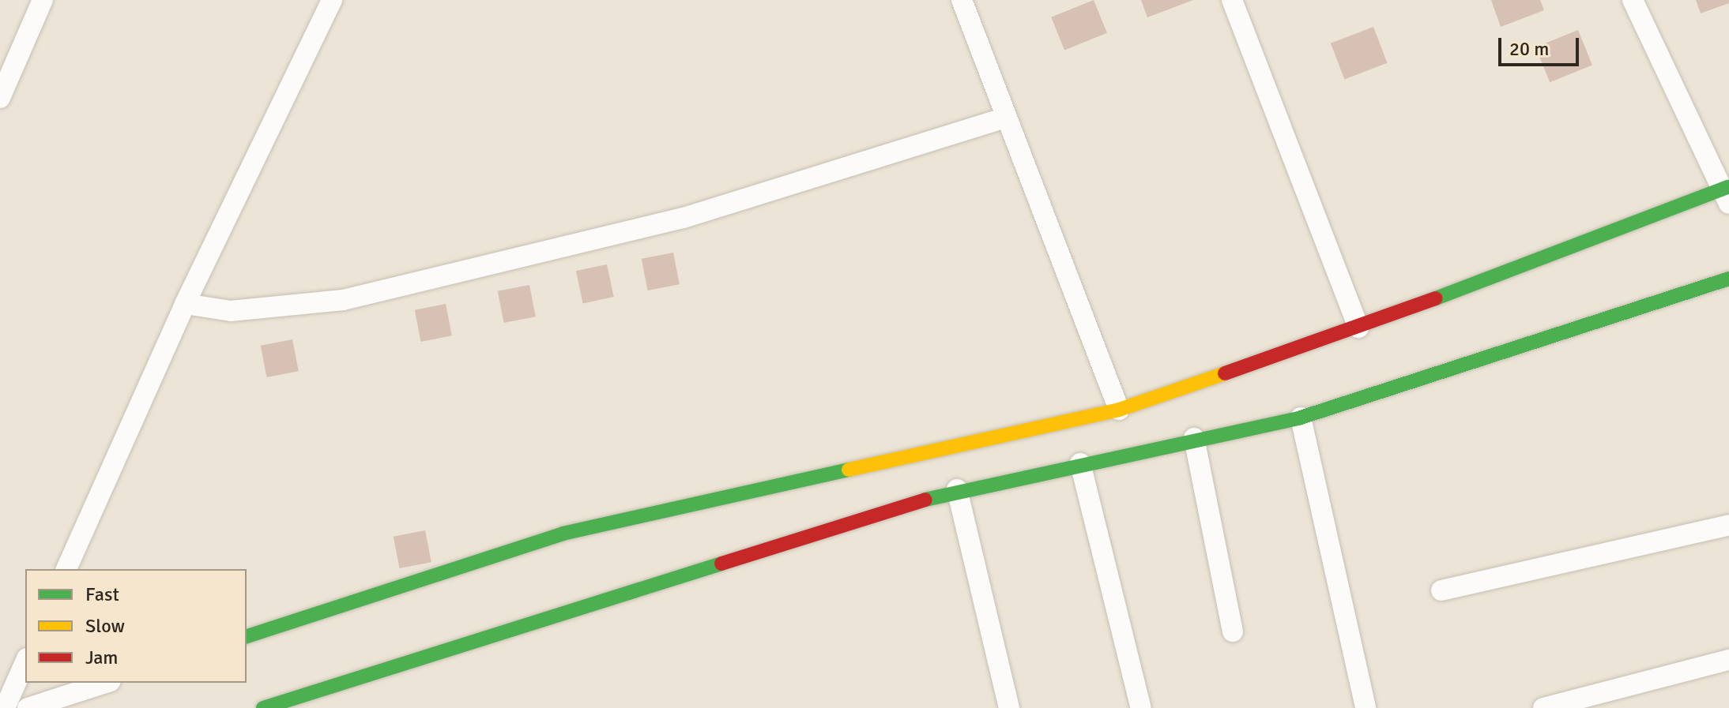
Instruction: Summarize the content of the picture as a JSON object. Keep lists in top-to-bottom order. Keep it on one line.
{"legend":["Fast","Slow","Jam"],"scale_bar":"20 m"}
